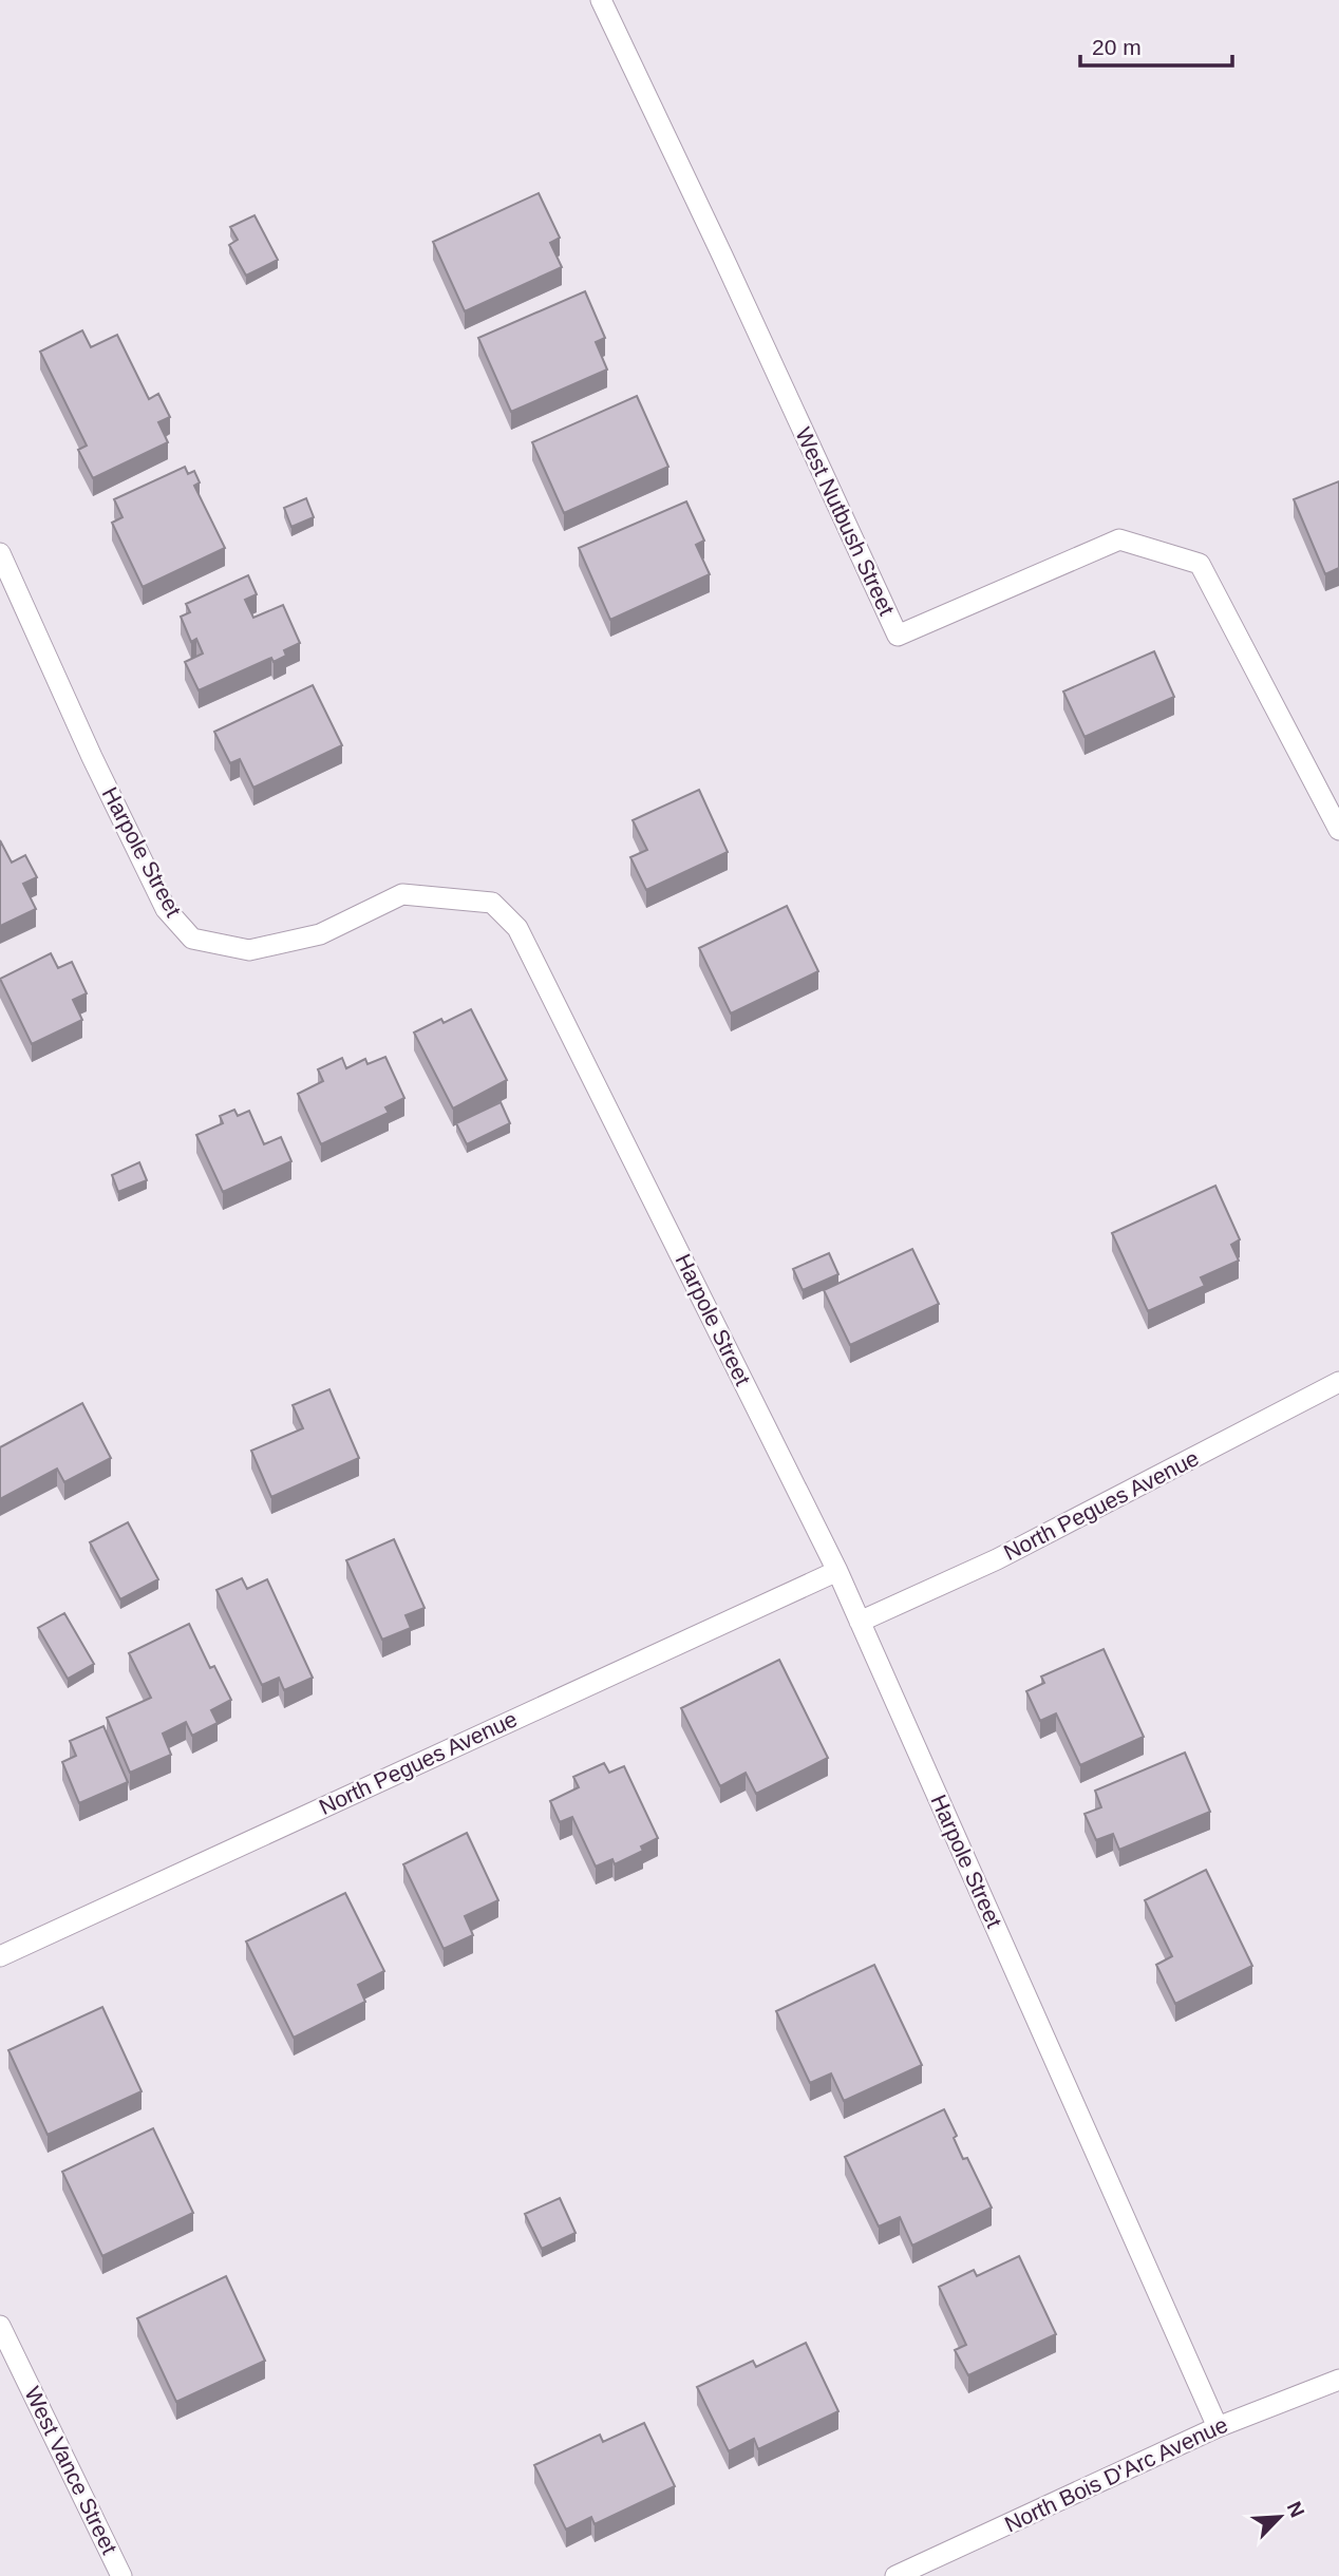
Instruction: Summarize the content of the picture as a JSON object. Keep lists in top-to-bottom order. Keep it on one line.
{"streets":{"street":["West Nutbush Street","Harpole Street","North Pegues Avenue","West Vance Street","North Bois D'Arc Avenue"]},"crossings":[["Harpole Street","North Pegues Avenue"],["Harpole Street","North Bois D'Arc Avenue"]],"scale_bar":"20 m","north":"top right"}
